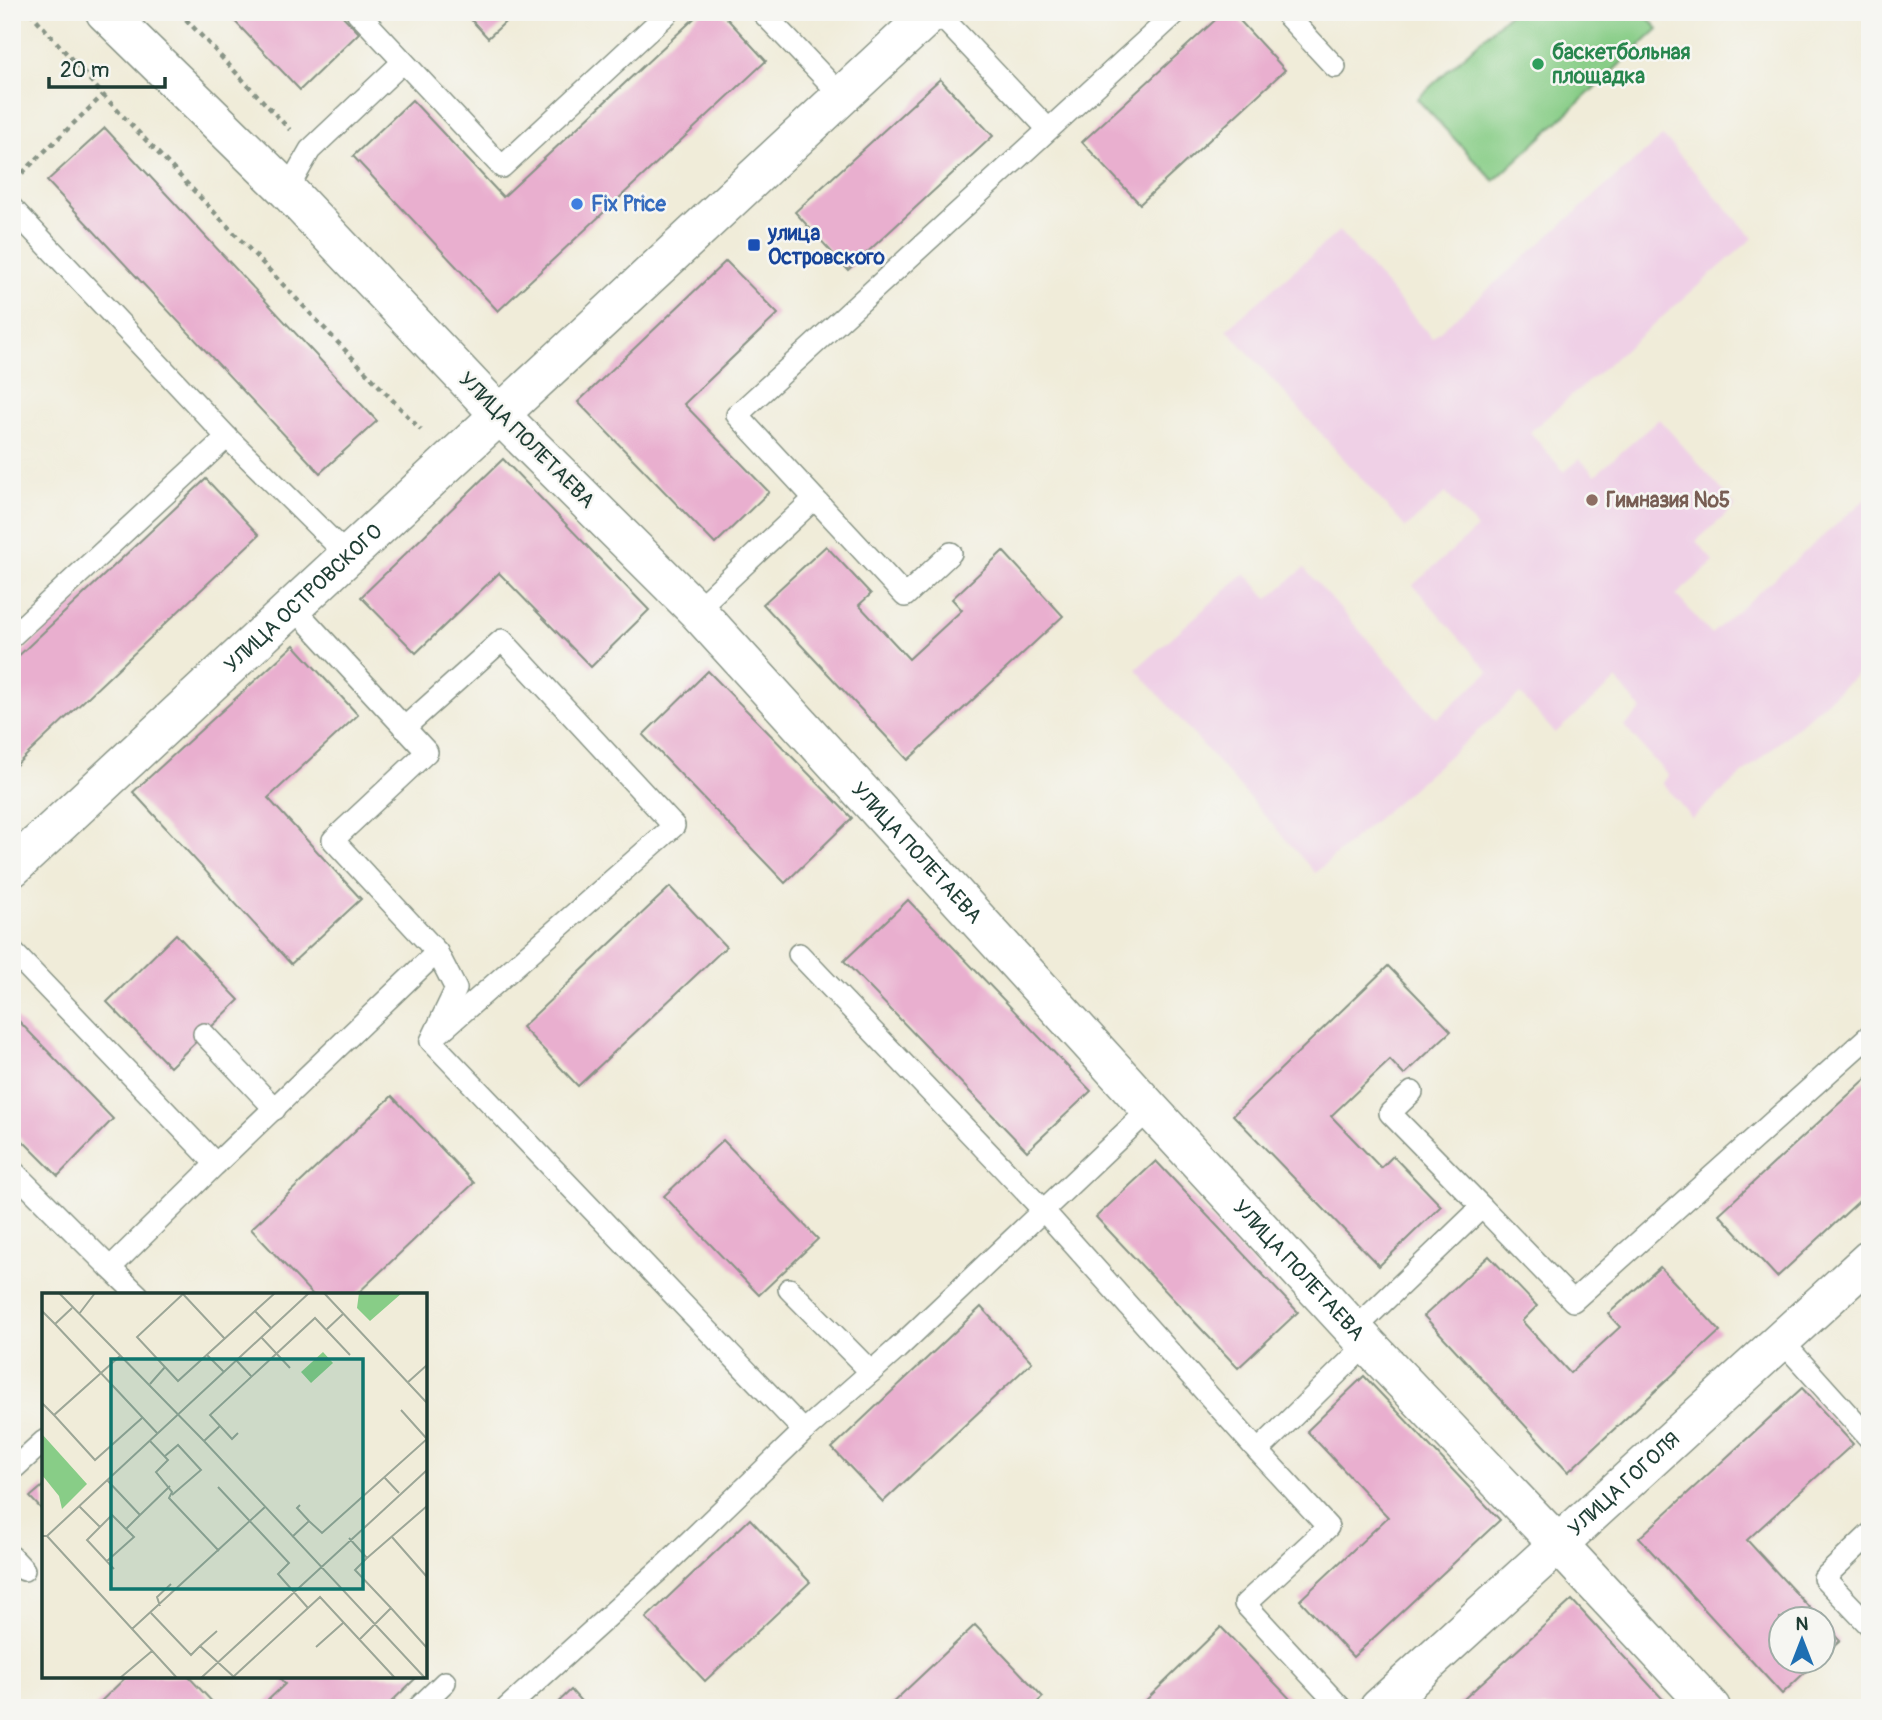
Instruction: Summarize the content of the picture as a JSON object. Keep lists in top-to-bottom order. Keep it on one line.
{"streets":{"street":["УЛИЦА ПОЛЕТАЕВА","УЛИЦА ОСТРОВСКОГО","УЛИЦА ГОГОЛЯ"]},"crossings":[["УЛИЦА ПОЛЕТАЕВА","УЛИЦА ОСТРОВСКОГО"],["УЛИЦА ПОЛЕТАЕВА","УЛИЦА ГОГОЛЯ"]],"places":{"other":["баскетбольная площадка","Fix Price","Гимназия №5"],"transit":["улица Островского"]},"scale_bar":"20 m","north":"top"}
